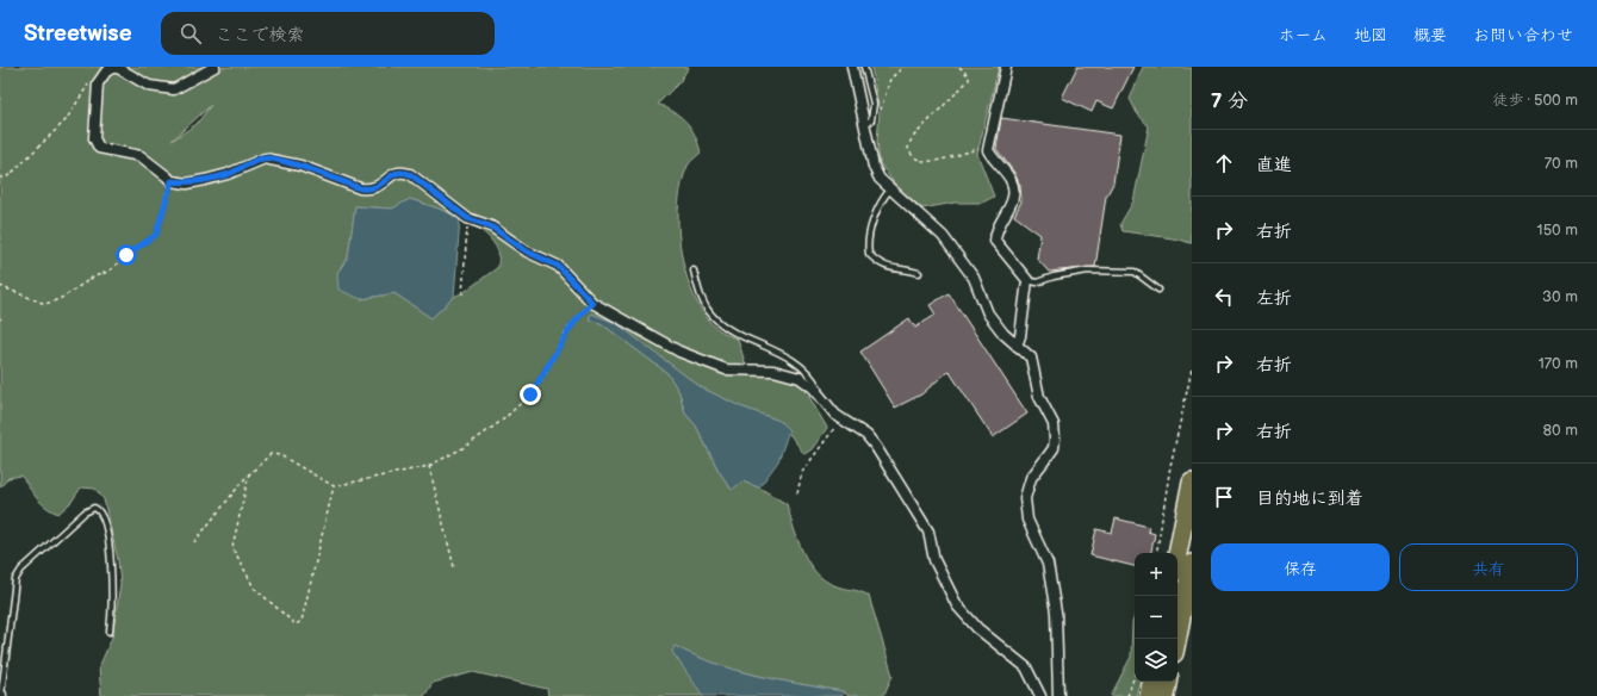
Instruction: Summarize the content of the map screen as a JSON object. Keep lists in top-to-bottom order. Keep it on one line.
{"page":{"header":"Streetwise","search":"ここで検索","nav":["ホーム","地図","概要","お問い合わせ"],"heading":["7 分","徒歩 · 500 m"],"list":[["直進","70 m"],["右折","150 m"],["左折","30 m"],["右折","170 m"],["右折","80 m"],"目的地に到着"],"buttons":["保存","共有"],"map_buttons":["+","−"]}}
